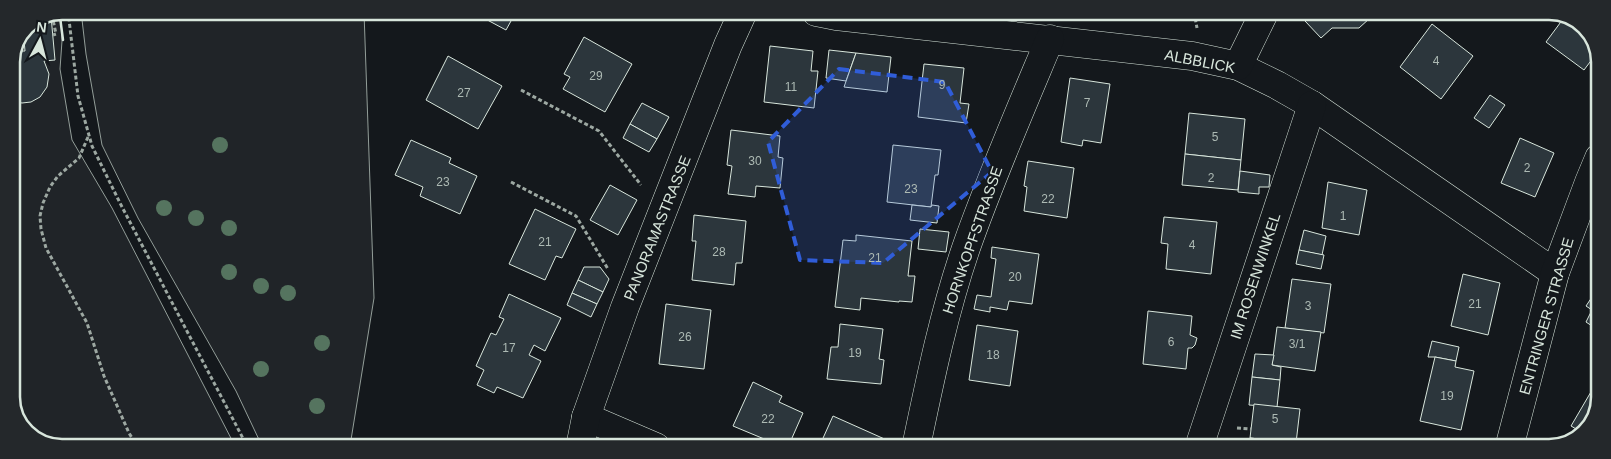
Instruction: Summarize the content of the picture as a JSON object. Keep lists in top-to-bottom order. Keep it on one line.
{"streets":{"street":["ALBBLICK","PANORAMASTRASSE","HORNKOPFSTRASSE","IM ROSENWINKEL","ENTRINGER STRASSE"]},"crossings":[["ALBBLICK","HORNKOPFSTRASSE"],["ALBBLICK","IM ROSENWINKEL"],["ALBBLICK","ENTRINGER STRASSE"]],"house_numbers":["4","29","9","11","27","7","5","30","2","2","23","23","22","1","21","4","28","21","20","21","3","26","6","3/1","17","19","18","19","22","5"],"north":"top"}
